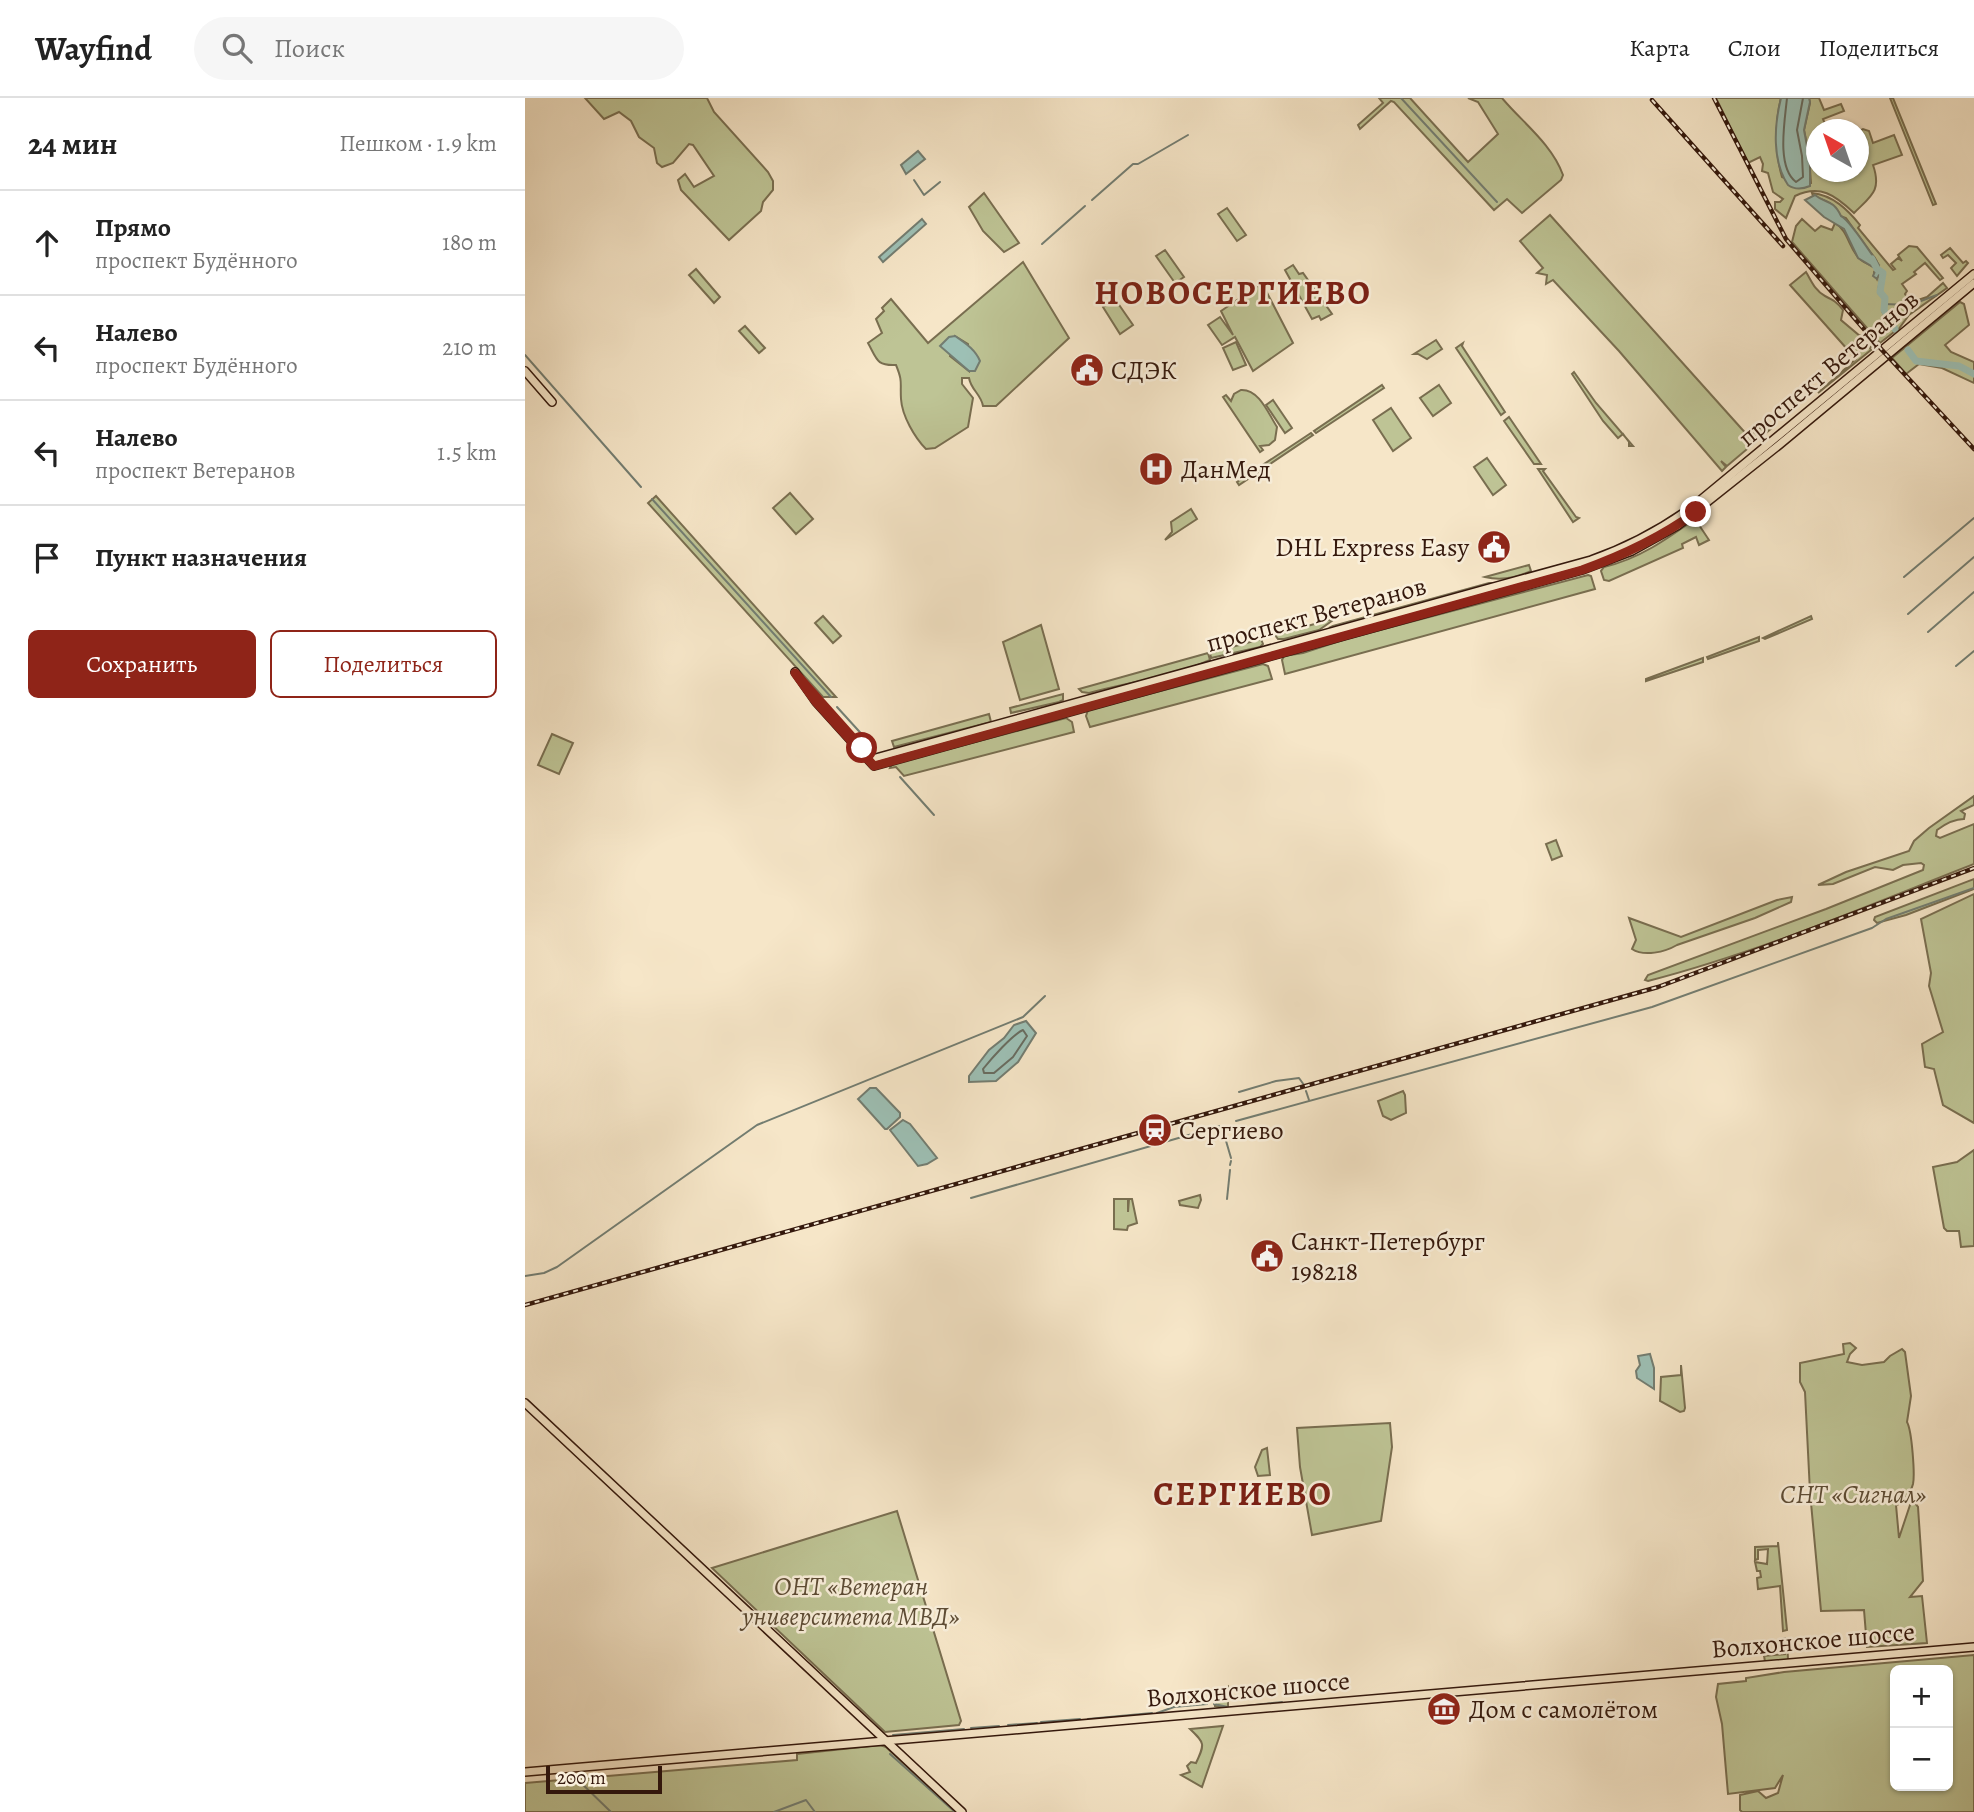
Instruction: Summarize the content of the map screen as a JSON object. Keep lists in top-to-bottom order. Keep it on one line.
{"streets":{"main road":["проспект Ветеранов","Волхонское шоссе"]},"districts":["НОВОСЕРГИЕВО","СЕРГИЕВО"],"parks":["СНТ «Сигнал»","ОНТ «Ветеран университета МВД»"],"places":{"public building":["СДЭК","DHL Express Easy","Санкт-Петербург 198218"],"hospital":["ДанМед"],"station":["Сергиево"],"museum":["Дом с самолётом"]},"scale_bar":"200 m","north":"top left","page":{"header":"Wayfind","search":"Поиск","nav":["Карта","Слои","Поделиться"],"heading":["24 мин","Пешком · 1.9 km"],"list":[["Прямо","проспект Будённого","180 m"],["Налево","проспект Будённого","210 m"],["Налево","проспект Ветеранов","1.5 km"],"Пункт назначения"],"buttons":["Сохранить","Поделиться"],"map_buttons":["+","−"],"scale":"200 m"}}
